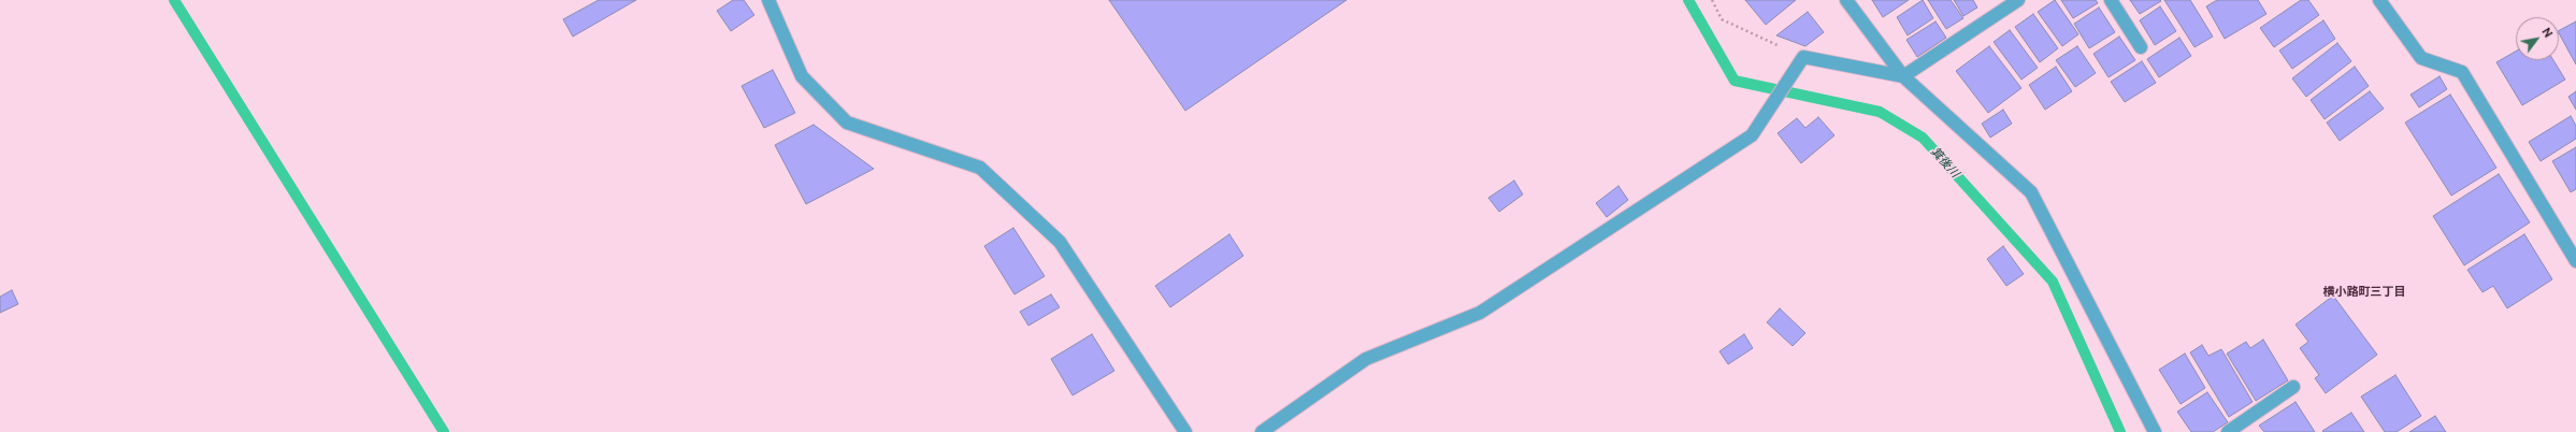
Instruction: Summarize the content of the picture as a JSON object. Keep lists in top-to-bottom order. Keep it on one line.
{"districts":["横小路町三丁目"],"water":["箕後川"],"north":"top right"}
